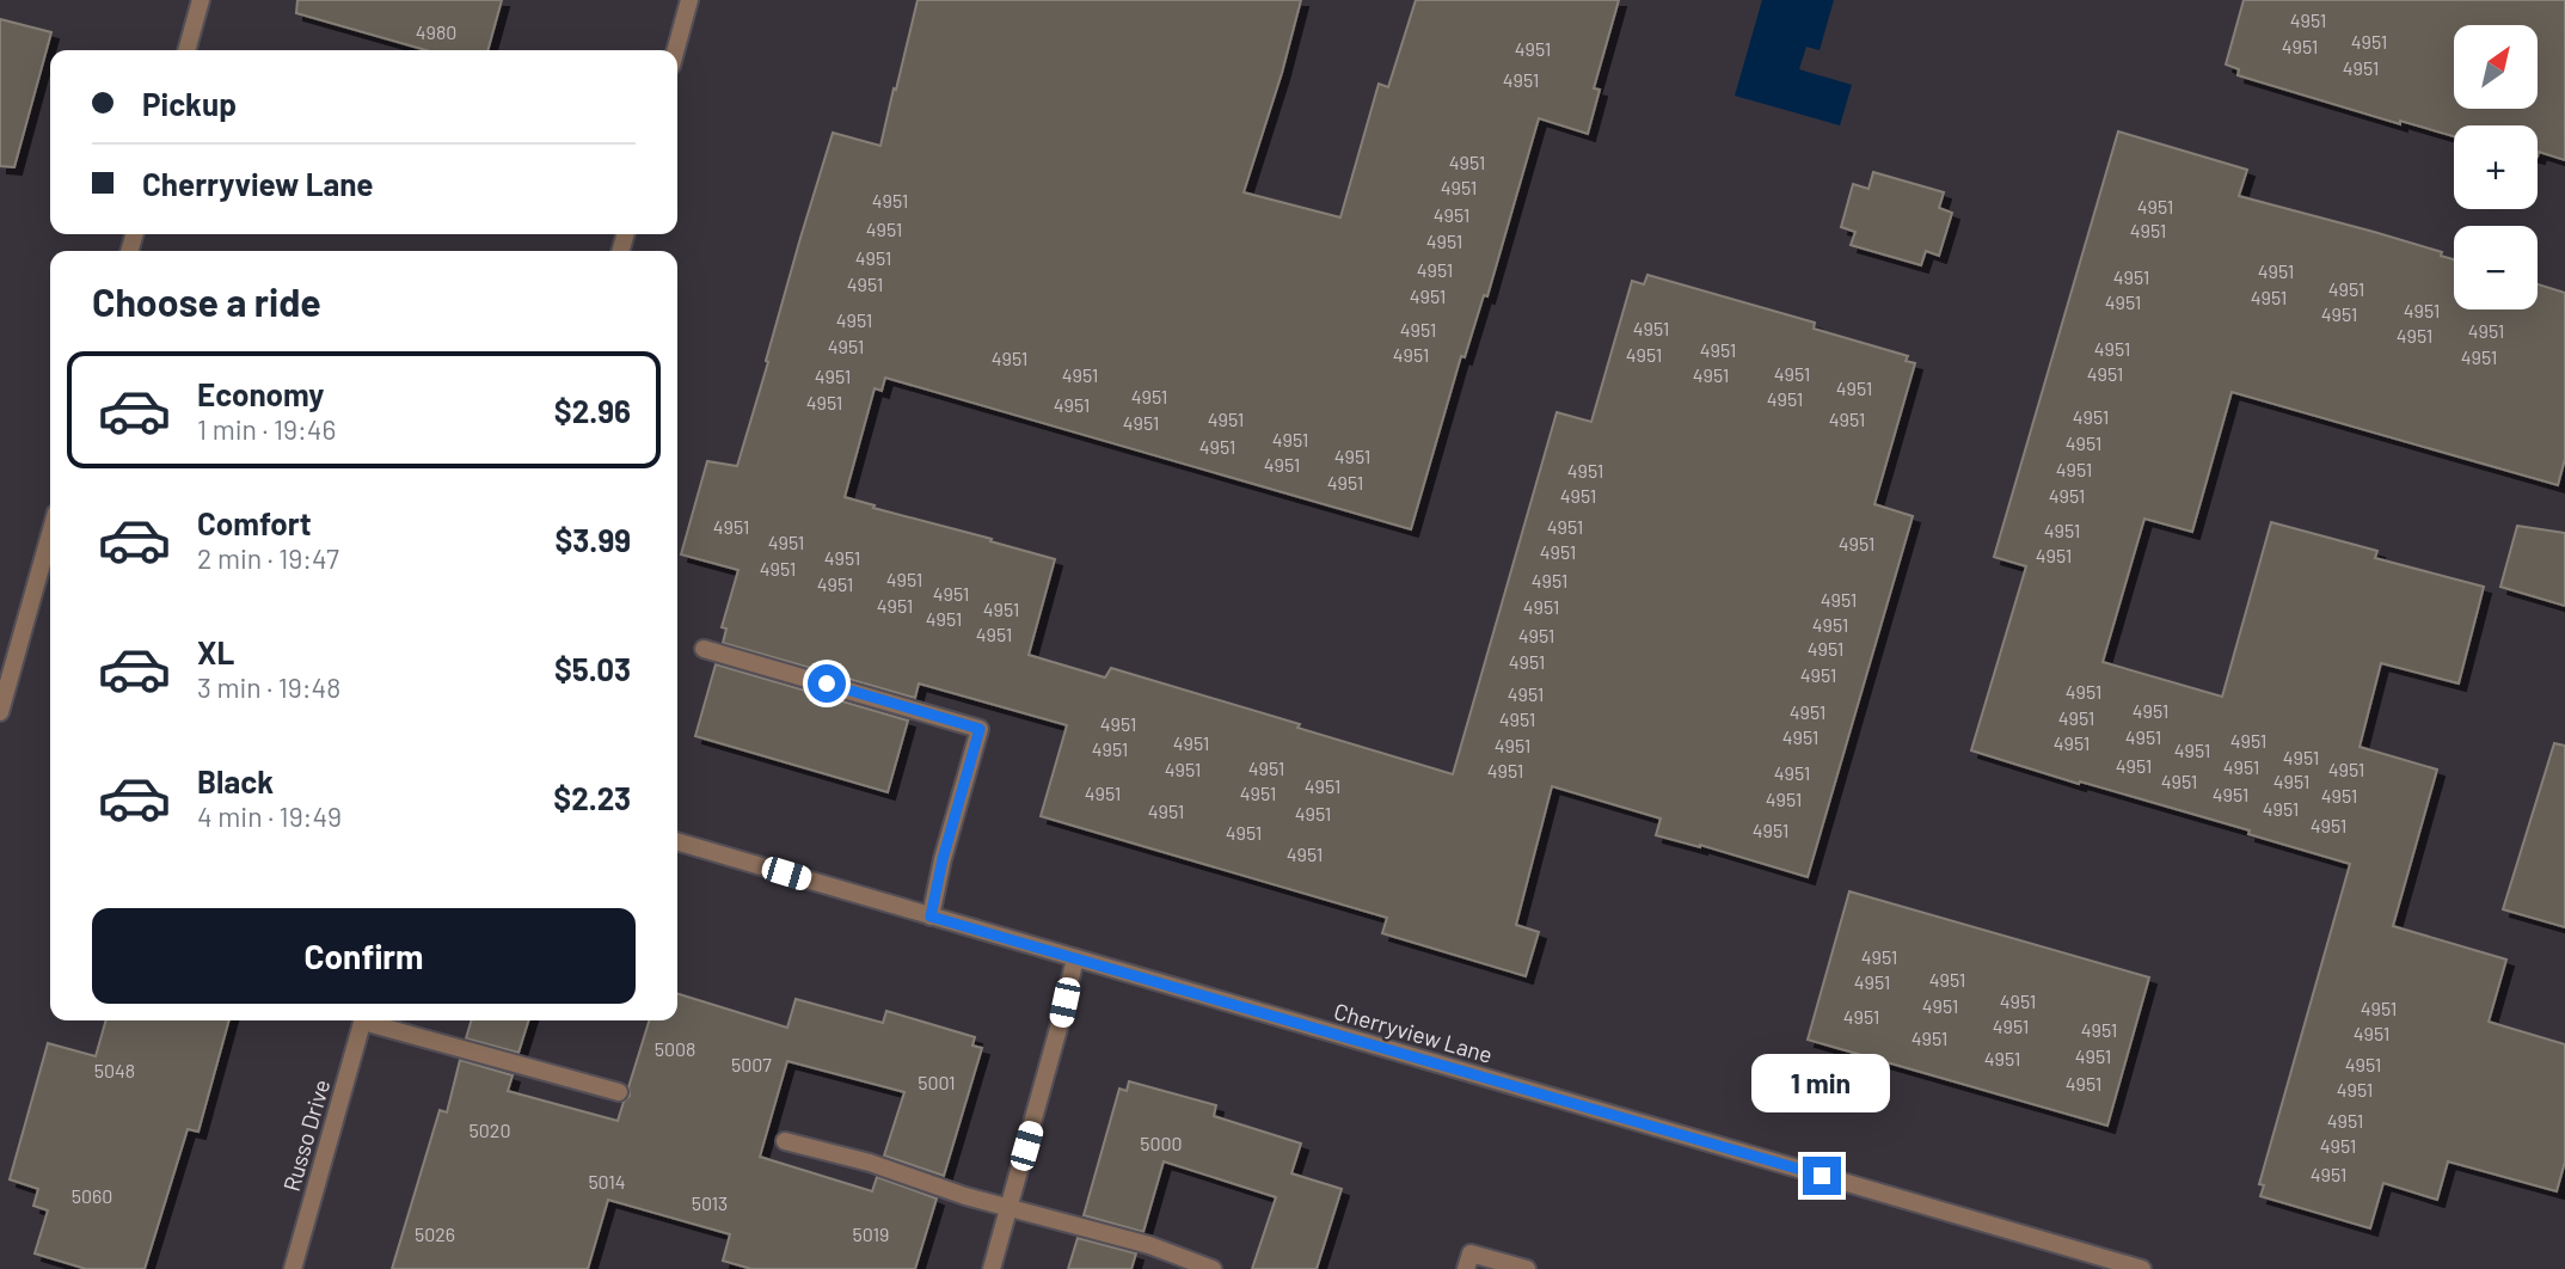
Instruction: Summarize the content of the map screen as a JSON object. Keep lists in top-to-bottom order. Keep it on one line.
{"streets":{"street":["Cherryview Lane","Russo Drive"]},"house_numbers":["4951","4980","4951","4951","4951","4951","4951","4951","4951","4951","4951","4951","4951","4951","4951","4951","4951","4951","4951","4951","4951","4951","4951","4951","4951","4951","4951","4951","4951","4951","4951","4951","4951","4951","4951","4951","4951","4951","4951","4951","4951","4951","4951","4951","4951","4951","4951","4951","4951","4951","4951","4951","4951","4951","4951","4951","4951","4951","4951","4951","4951","4951","4951","4951","4951","4951","4951","4951","4951","4951","4951","4951","4951","4951","4951","4951","4951","4951","4951","4951","4951","4951","4951","4951","4951","4951","4951","4951","4951","4951","4951","4951","4951","4951","4951","4951","4951","4951","4951","4951","4951","4951","4951","4951","4951","4951","4951","4951","4951","4951","4951","4951","4951","4951","4951","4951","4951","4951","4951","4951","4951","4951","4951","4951","4951","4951","4951","4951","4951","4951","4951","4951","4951","4951","4951","5008","4951","4951","5007","4951","5048","5001","4951","4951","4951","5020","5000","4951","4951","5014","5060","5013","5026","5019"],"north":"top right","page":{"map_buttons":["+","−"],"banner":["Pickup","Cherryview Lane"],"heading":"Choose a ride","list":[{"name":"Economy","note":"1 min · 19:46","value":"$2.96"},{"name":"Comfort","note":"2 min · 19:47","value":"$3.99"},{"name":"XL","note":"3 min · 19:48","value":"$5.03"},{"name":"Black","note":"4 min · 19:49","value":"$2.23"}],"buttons":"Confirm","bubble":"1 min"}}
